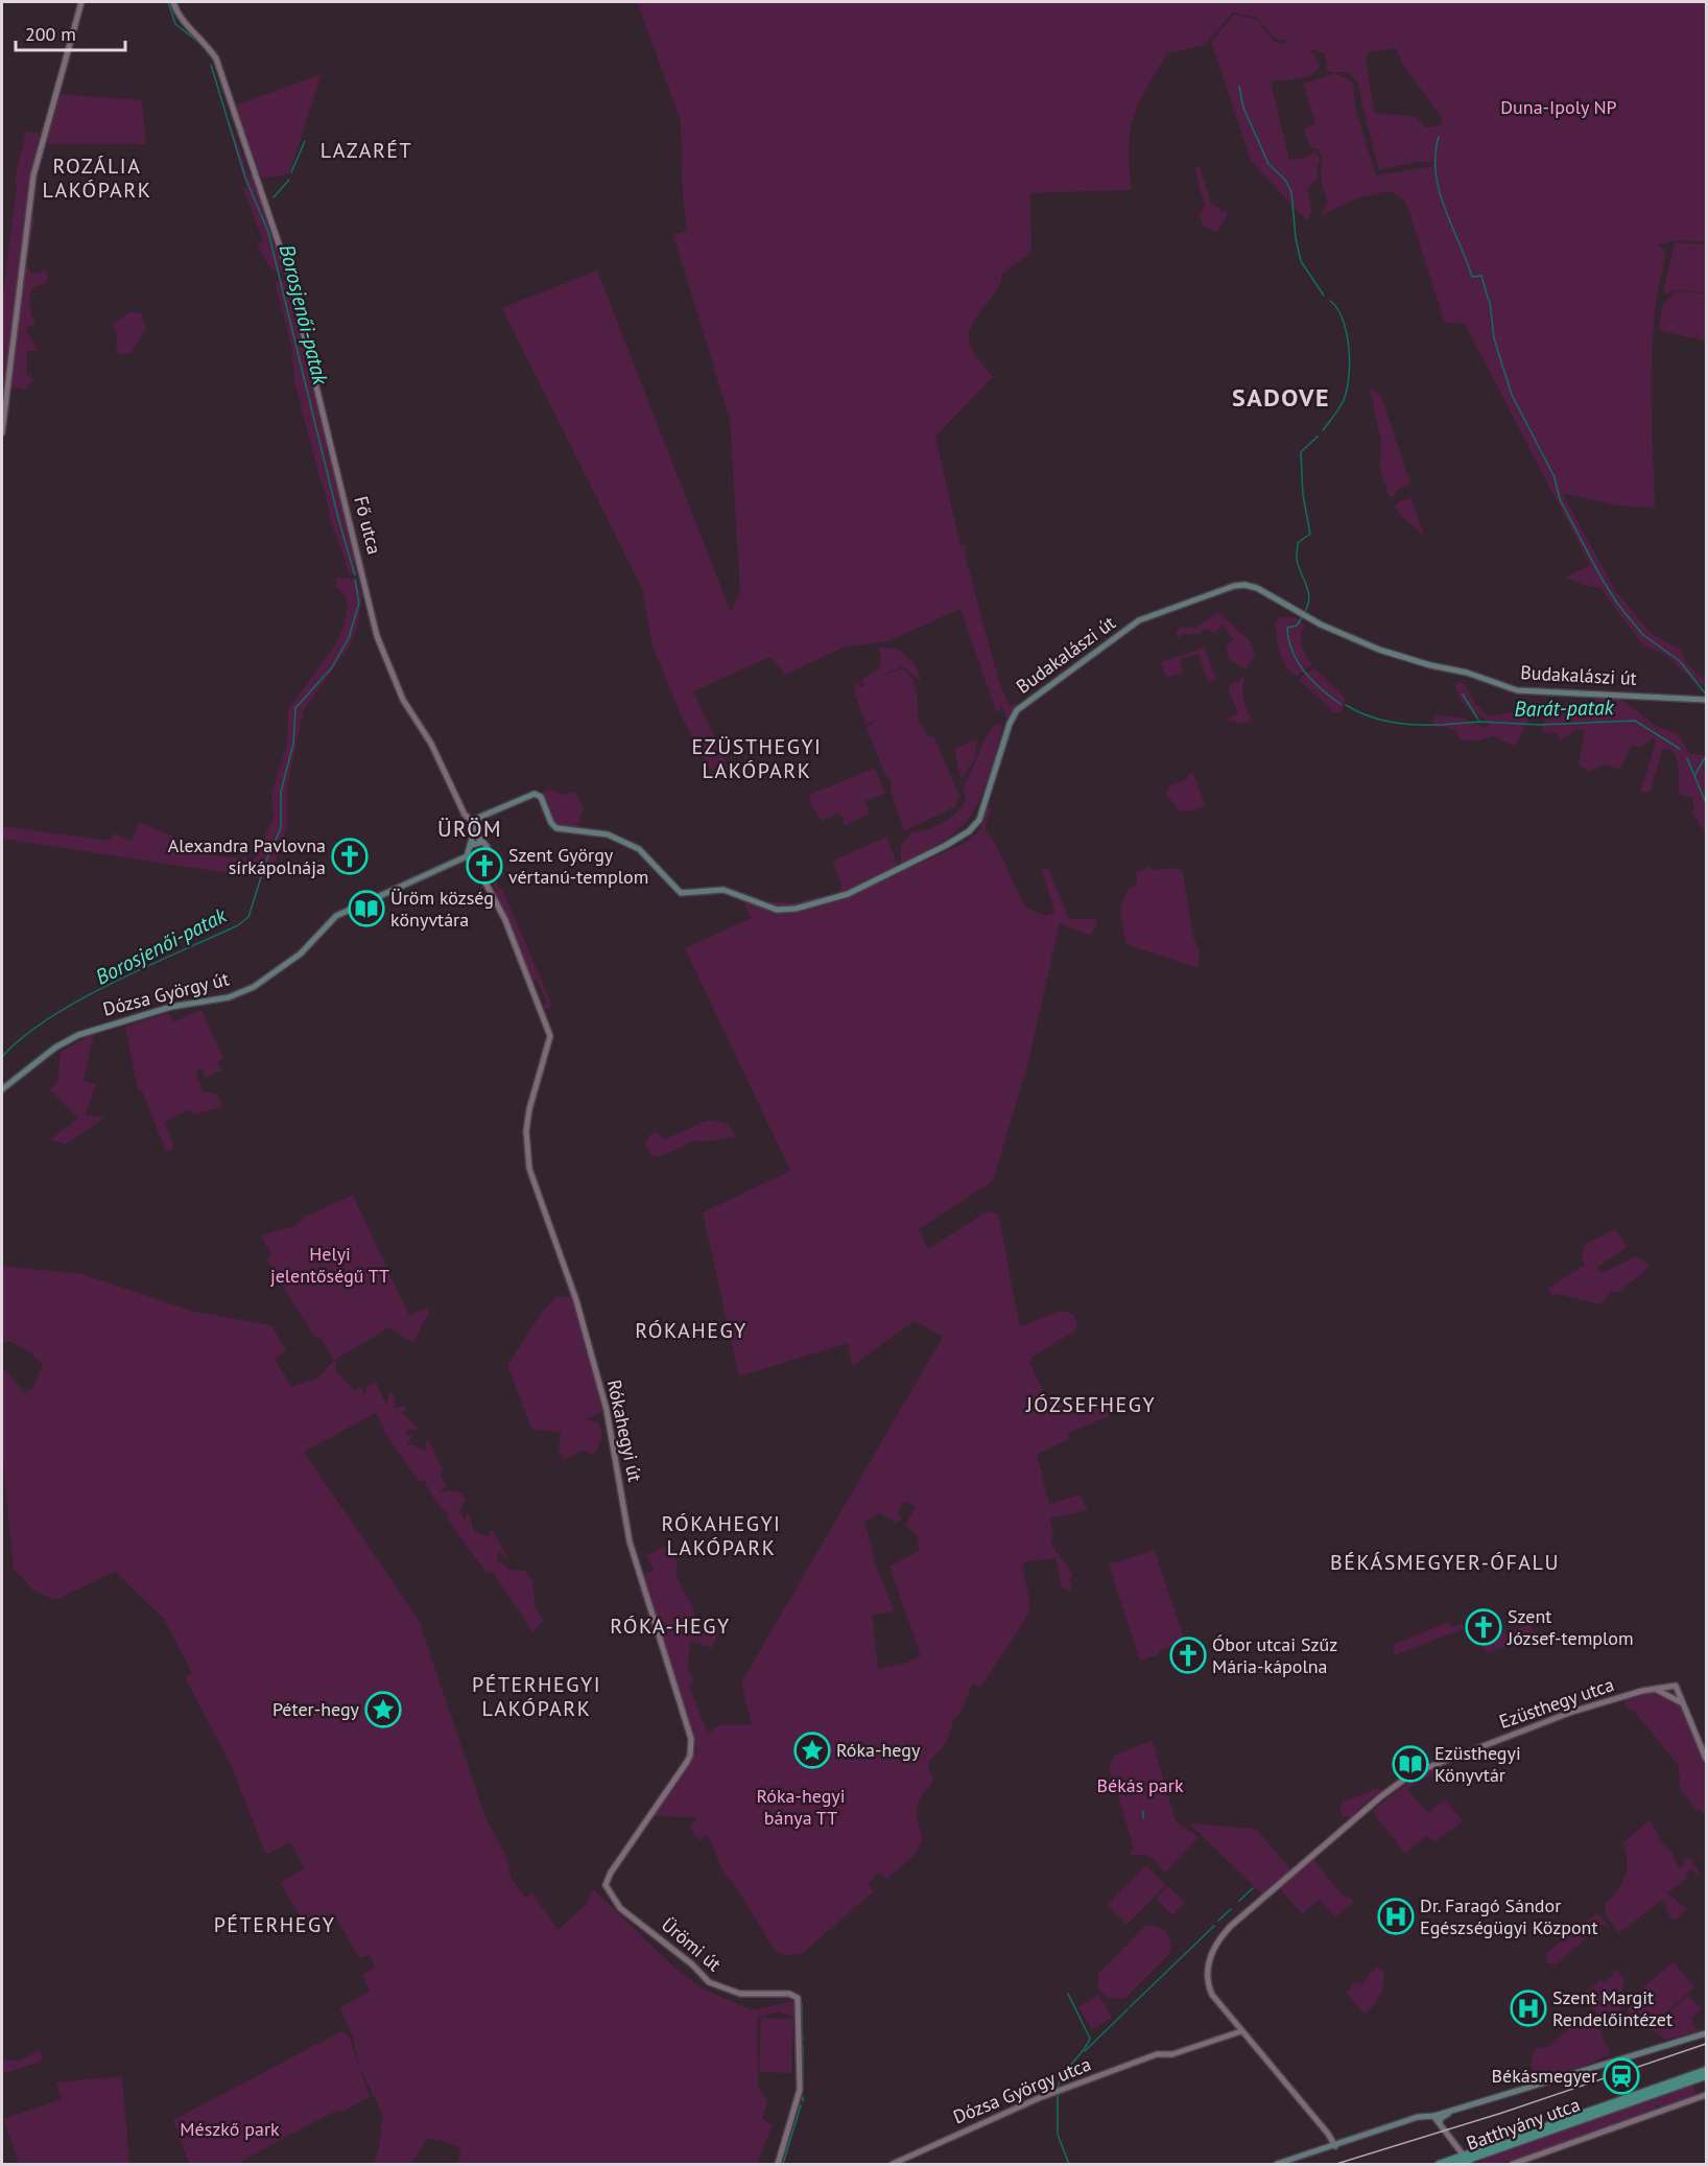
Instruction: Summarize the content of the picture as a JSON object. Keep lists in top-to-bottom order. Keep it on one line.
{"streets":{"main road":["Budakalászi út","Dózsa György út","Batthyány utca"],"street":["Fő utca","Rókahegyi út","Ezüsthegy utca","Ürömi út","Dózsa György utca"]},"crossings":[["Fő utca","Budakalászi út"],["Rókahegyi út","Ürömi út"],["Ezüsthegy utca","Dózsa György utca"]],"districts":["LAZARÉT","ROZÁLIA LAKÓPARK","SADOVE","EZÜSTHEGYI LAKÓPARK","ÜRÖM","RÓKAHEGY","JÓZSEFHEGY","RÓKAHEGYI LAKÓPARK","BÉKÁSMEGYER-ÓFALU","RÓKA-HEGY","PÉTERHEGYI LAKÓPARK","PÉTERHEGY"],"water":["Borosjenői-patak","Barát-patak"],"parks":["Duna-Ipoly NP","Helyi jelentőségű TT","Békás park","Róka-hegyi bánya TT","Mészkő park"],"places":{"church":["Alexandra Pavlovna sírkápolnája","Szent György vértanú-templom","Szent József-templom","Óbor utcai Szűz Mária-kápolna"],"library":["Üröm község könyvtára","Ezüsthegyi Könyvtár"],"place":["Péter-hegy","Róka-hegy"],"hospital":["Dr. Faragó Sándor Egészségügyi Központ","Szent Margit Rendelőintézet"],"station":["Békásmegyer"]},"scale_bar":"200 m"}
